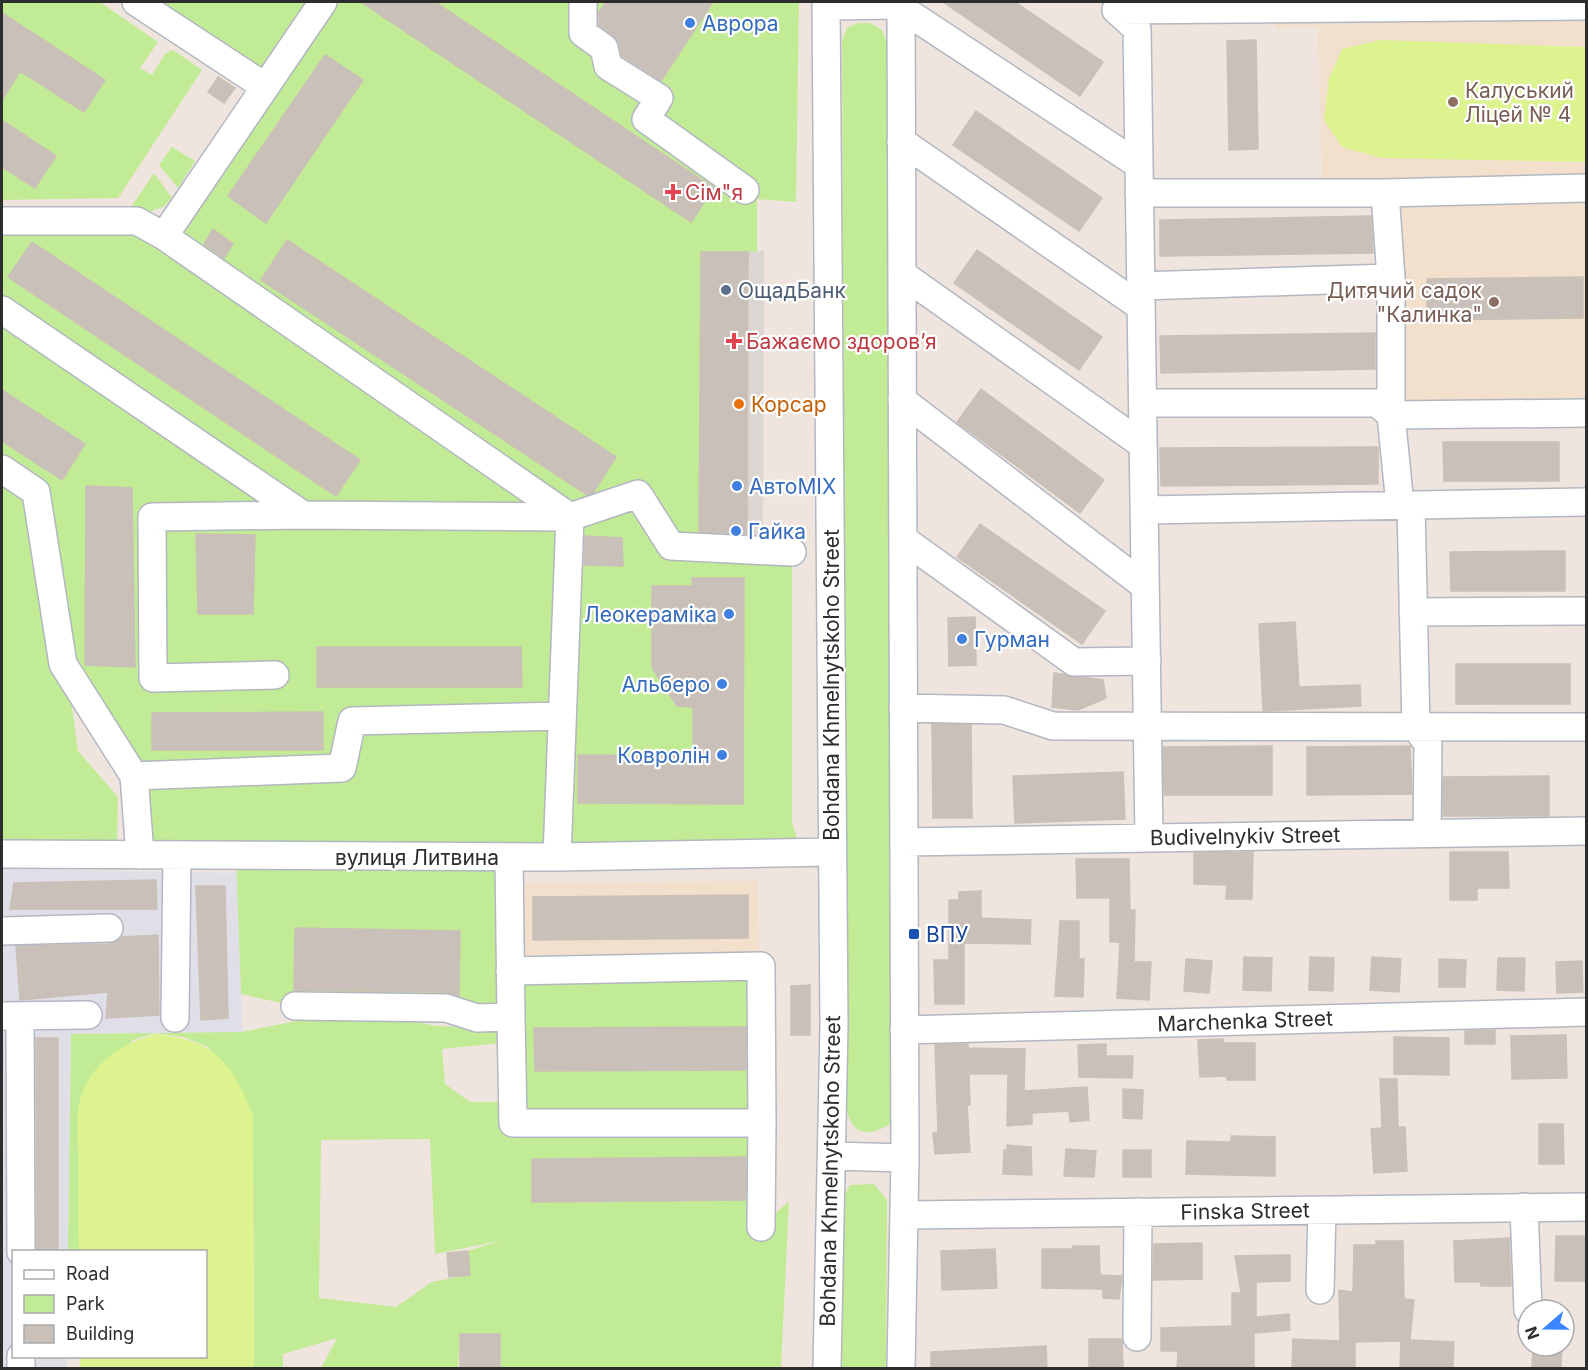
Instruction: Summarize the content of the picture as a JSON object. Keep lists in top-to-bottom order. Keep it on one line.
{"streets":{"street":["Bohdana Khmelnytskoho Street","Budivelnykiv Street","вулиця Литвина","Marchenka Street","Finska Street"]},"crossings":[["Bohdana Khmelnytskoho Street","вулиця Литвина"]],"places":{"other":["Аврора","Калуський Ліцей № 4","ОщадБанк","Дитячий садок \"Калинка\"","Корсар","АвтоMIX","Гайка","Леокераміка","Гурман","Альберо","Ковролін"],"health":["Сім\"я","Бажаємо здоровʼя"],"transit":["ВПУ"]},"legend":["Road","Park","Building"],"north":"left"}
